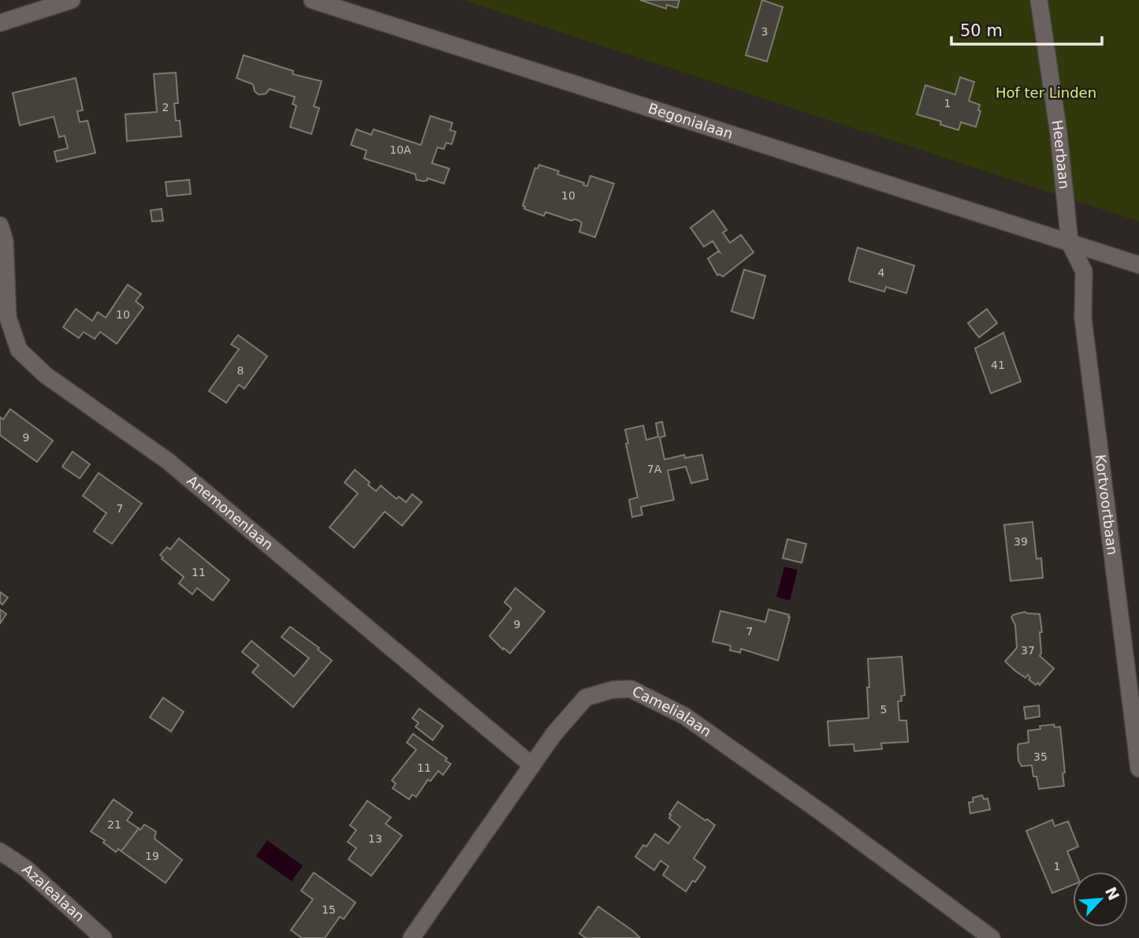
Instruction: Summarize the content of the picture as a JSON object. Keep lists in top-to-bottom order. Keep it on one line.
{"streets":{"street":["Begonialaan","Heerbaan","Kortvoortbaan","Anemonenlaan","Camelialaan","Azalealaan"]},"crossings":[["Begonialaan","Heerbaan"],["Begonialaan","Kortvoortbaan"],["Heerbaan","Kortvoortbaan"],["Anemonenlaan","Camelialaan"]],"parks":["Hof ter Linden"],"house_numbers":["3","1","2","10A","10","4","10","41","8","9","7A","7","39","11","9","7","37","5","35","11","21","13","19","1","15"],"scale_bar":"50 m","north":"top right"}
